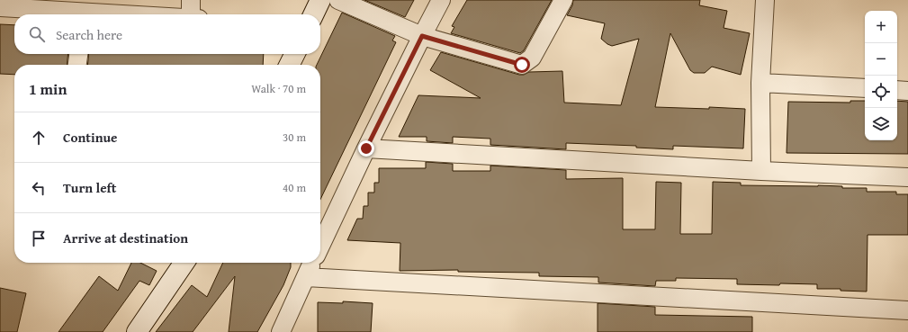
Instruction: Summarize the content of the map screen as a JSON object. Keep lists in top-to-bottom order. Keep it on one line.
{"page":{"map_buttons":["+","−"],"search":"Search here","heading":["1 min","Walk · 70 m"],"list":[["Continue","30 m"],["Turn left","40 m"],"Arrive at destination"]}}
